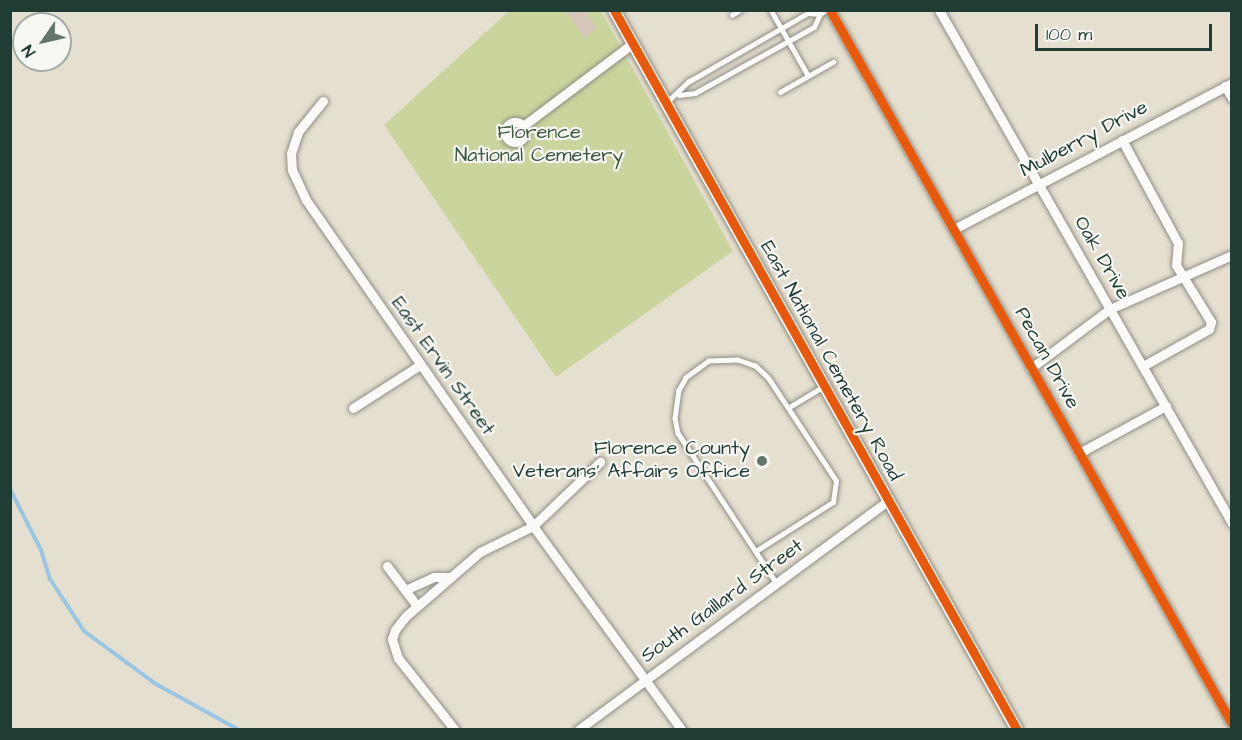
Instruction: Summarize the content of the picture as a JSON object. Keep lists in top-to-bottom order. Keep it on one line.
{"streets":{"street":["Mulberry Drive","Oak Drive","Pecan Drive","East National Cemetery Road","East Ervin Street","South Gaillard Street"]},"crossings":[["Mulberry Drive","Oak Drive"],["Mulberry Drive","Pecan Drive"],["East National Cemetery Road","South Gaillard Street"],["East Ervin Street","South Gaillard Street"]],"parks":["Florence National Cemetery"],"places":["Florence County Veterans' Affairs Office"],"scale_bar":"100 m","north":"bottom left"}
